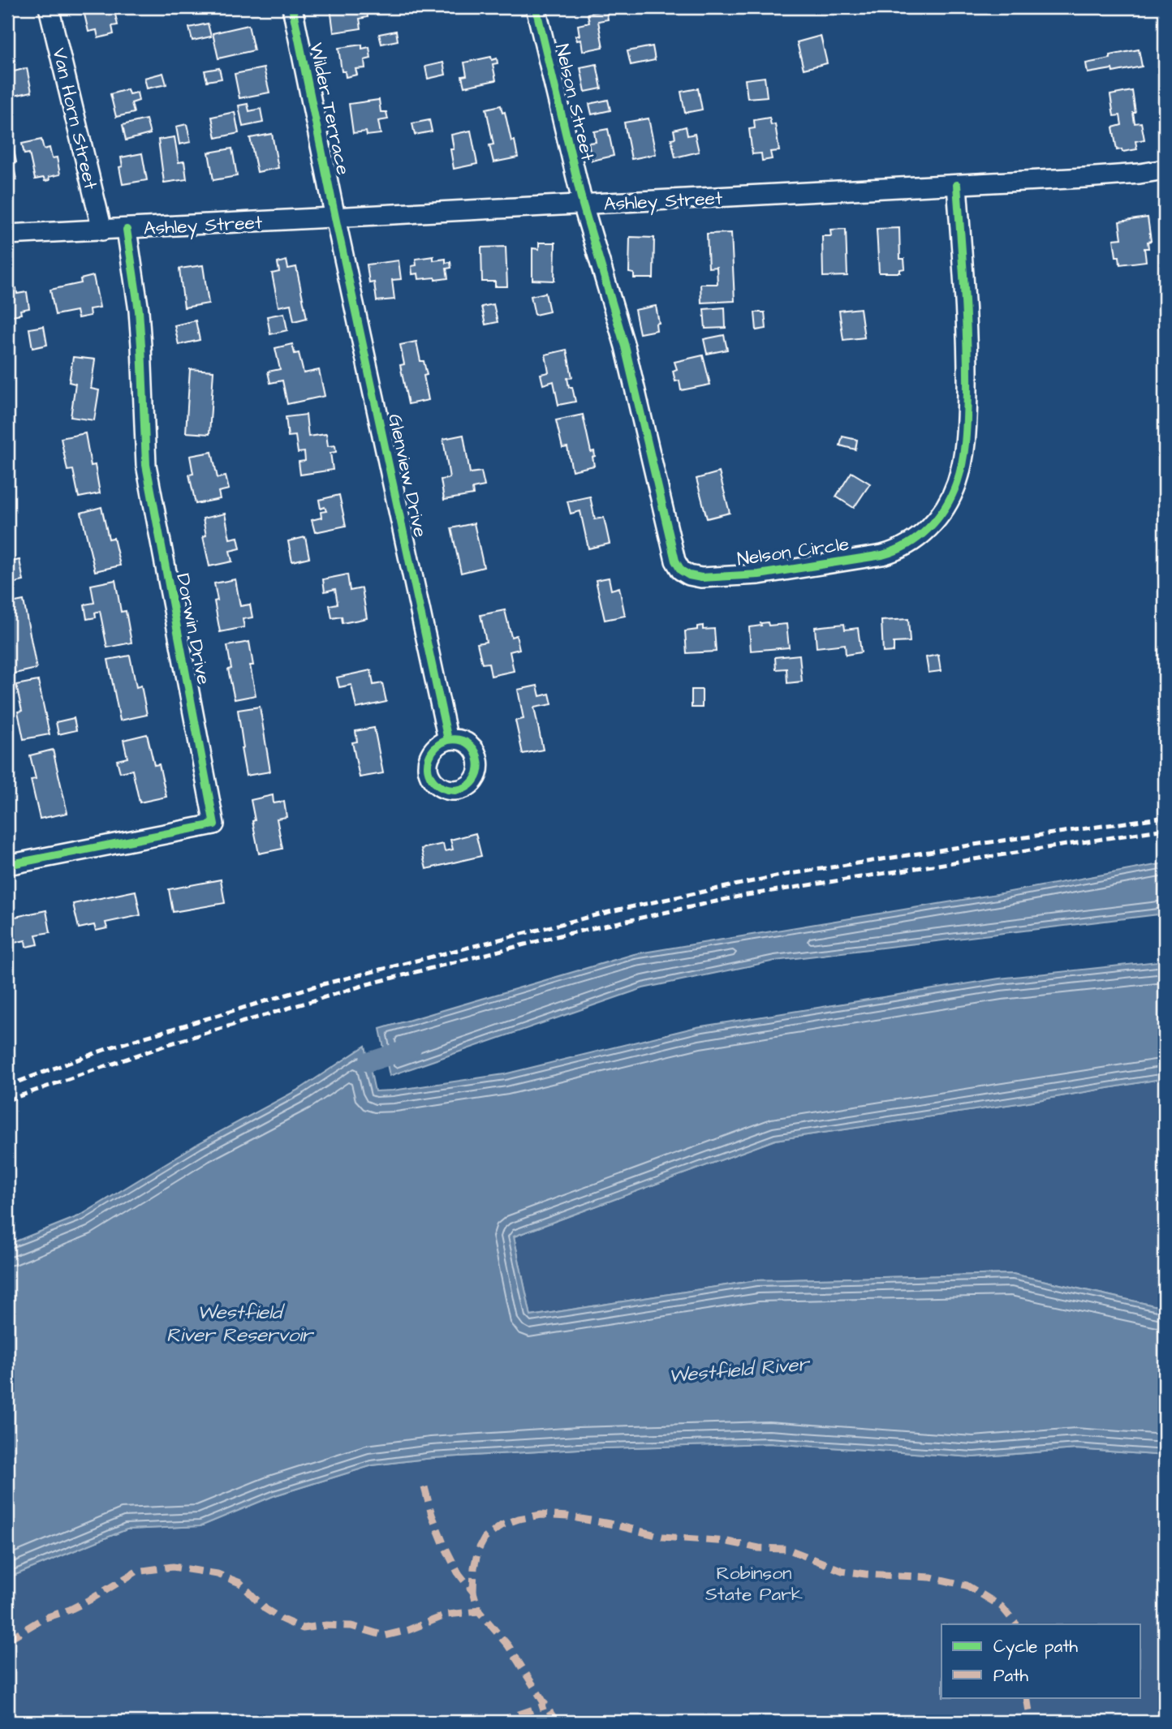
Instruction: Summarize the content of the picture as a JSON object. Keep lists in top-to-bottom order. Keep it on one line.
{"streets":{"street":["Nelson Street","Wilder Terrace","Van Horn Street","Ashley Street","Glenview Drive","Nelson Circle","Dorwin Drive"]},"crossings":[["Nelson Street","Ashley Street"],["Nelson Street","Nelson Circle"],["Wilder Terrace","Ashley Street"],["Wilder Terrace","Glenview Drive"],["Van Horn Street","Ashley Street"],["Ashley Street","Glenview Drive"],["Ashley Street","Nelson Circle"],["Ashley Street","Dorwin Drive"]],"water":["Westfield River Reservoir","Westfield River"],"parks":["Robinson State Park"],"legend":["Cycle path","Path"]}
